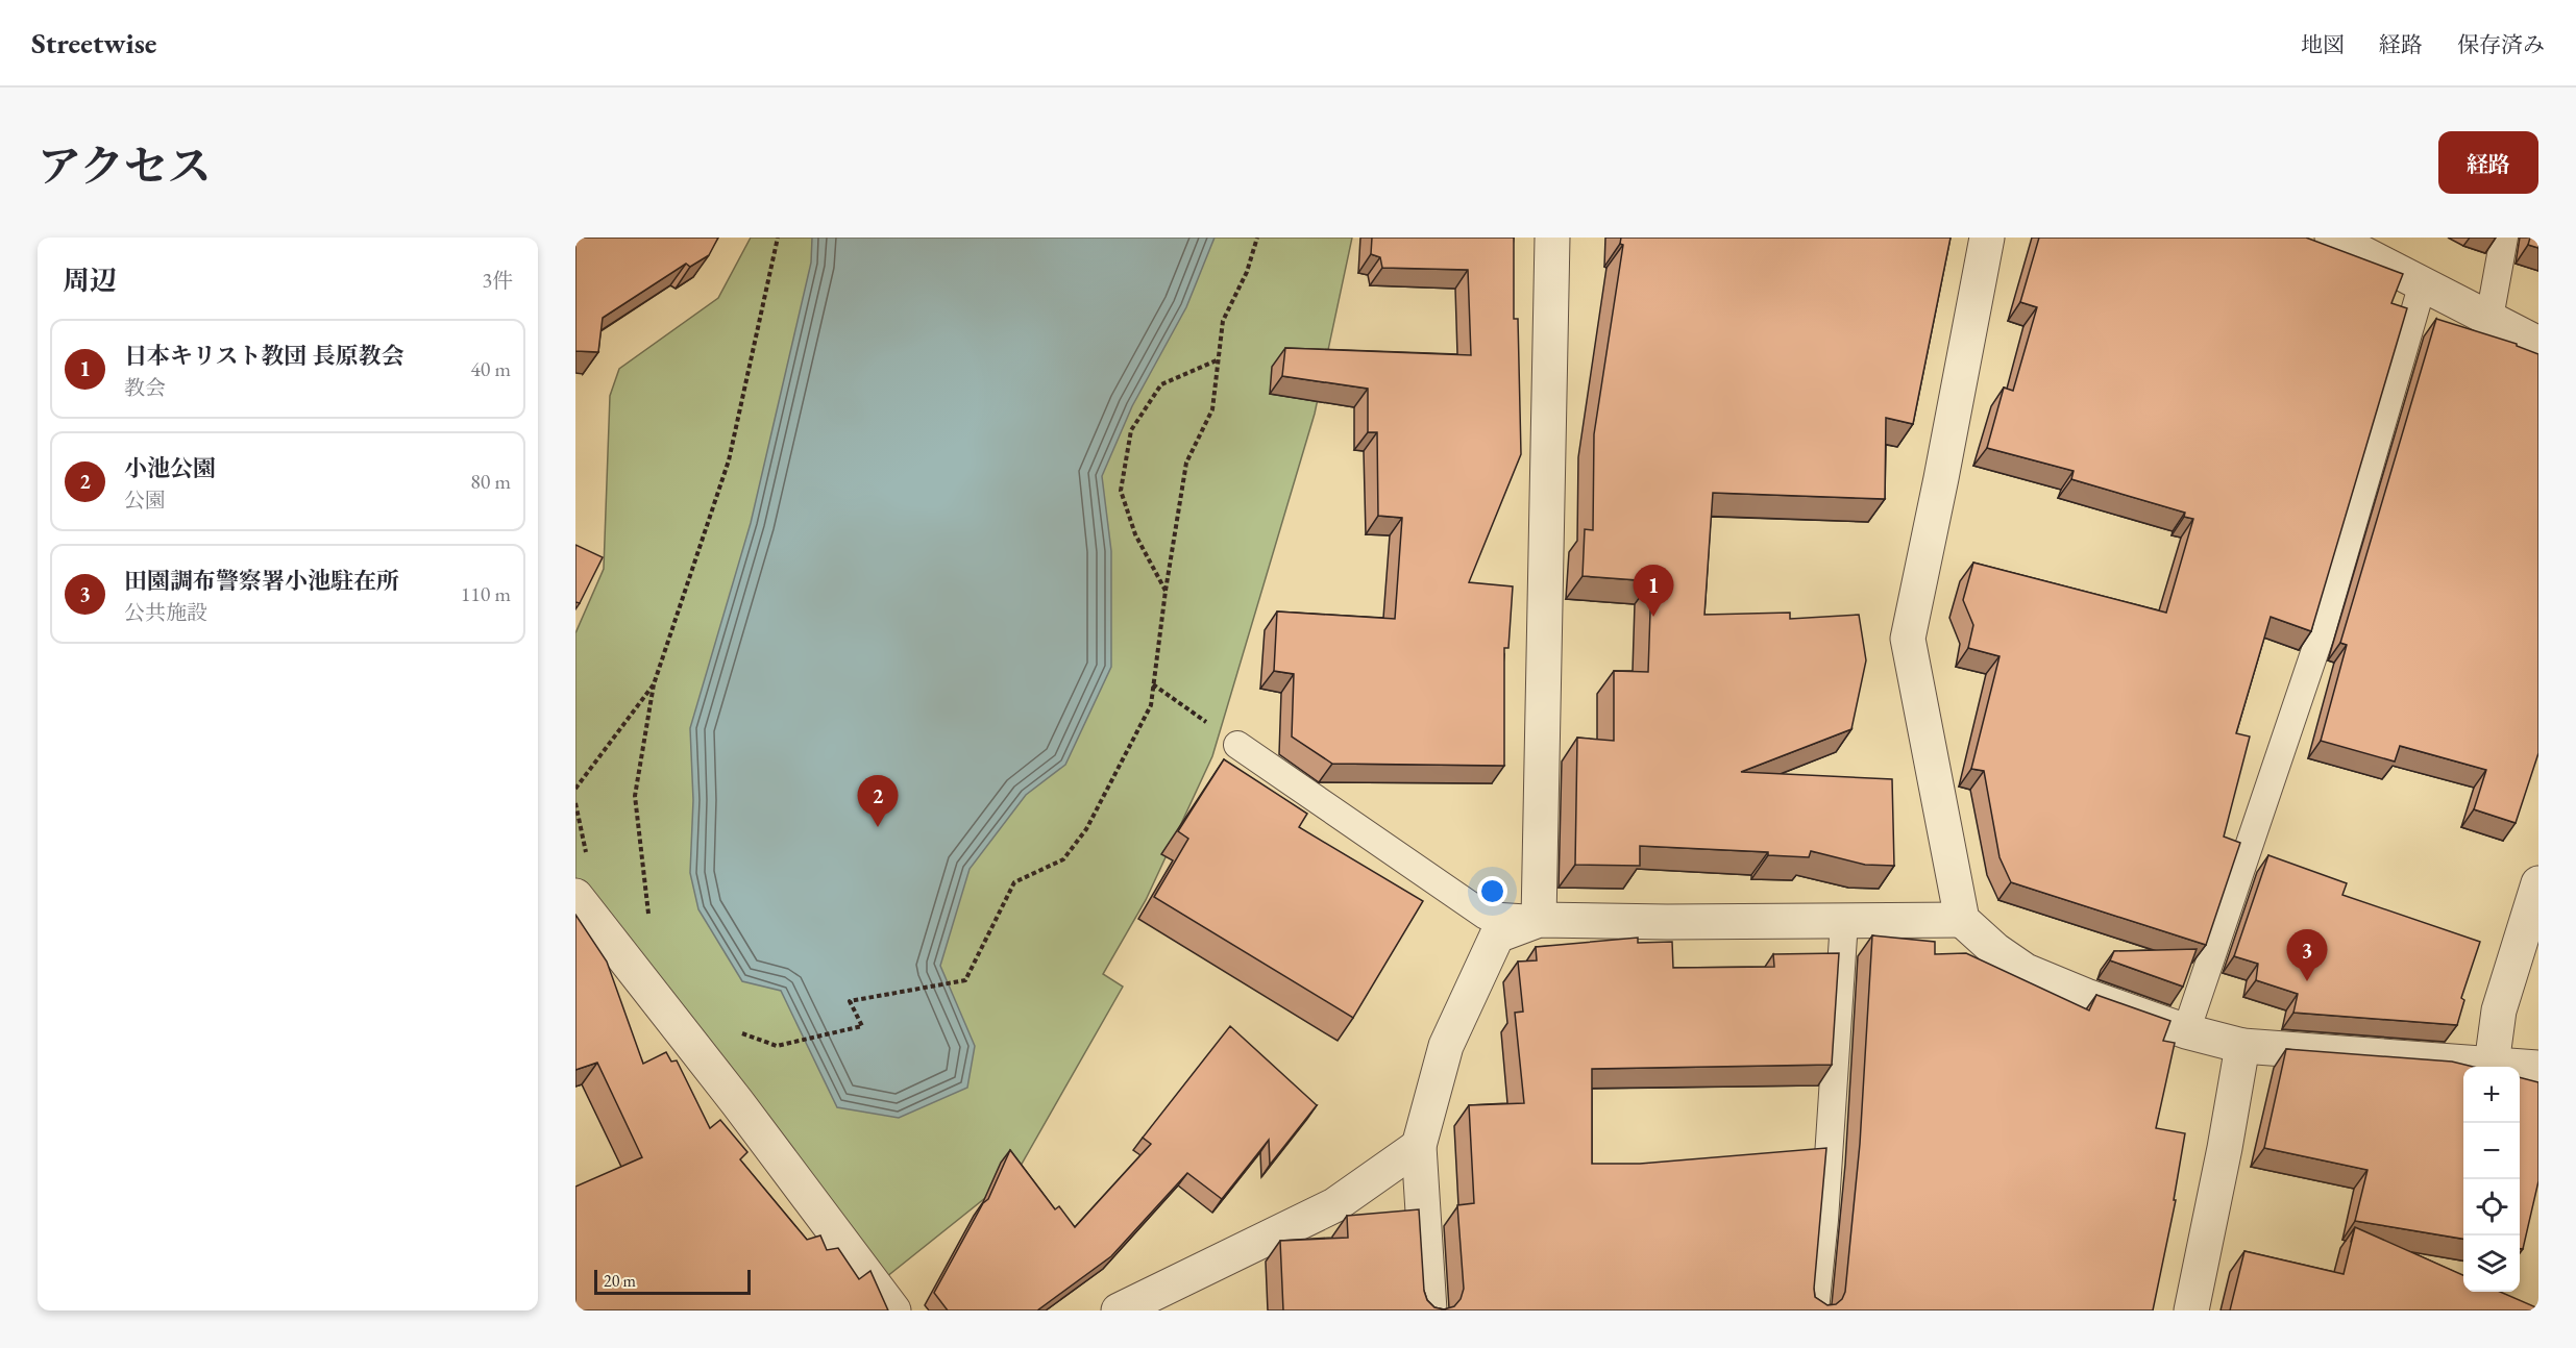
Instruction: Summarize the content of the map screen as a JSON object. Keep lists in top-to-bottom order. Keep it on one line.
{"scale_bar":"20 m","page":{"header":"Streetwise","nav":["地図","経路","保存済み"],"title":"アクセス","buttons":"経路","heading":["周辺","3件"],"list":[{"mark":"1","name":"日本キリスト教団 長原教会","note":"教会","value":"40 m"},{"mark":"2","name":"小池公園","note":"公園","value":"80 m"},{"mark":"3","name":"田園調布警察署小池駐在所","note":"公共施設","value":"110 m"}],"pins":["1","2","3"],"map_buttons":["+","−"],"scale":"20 m"}}
